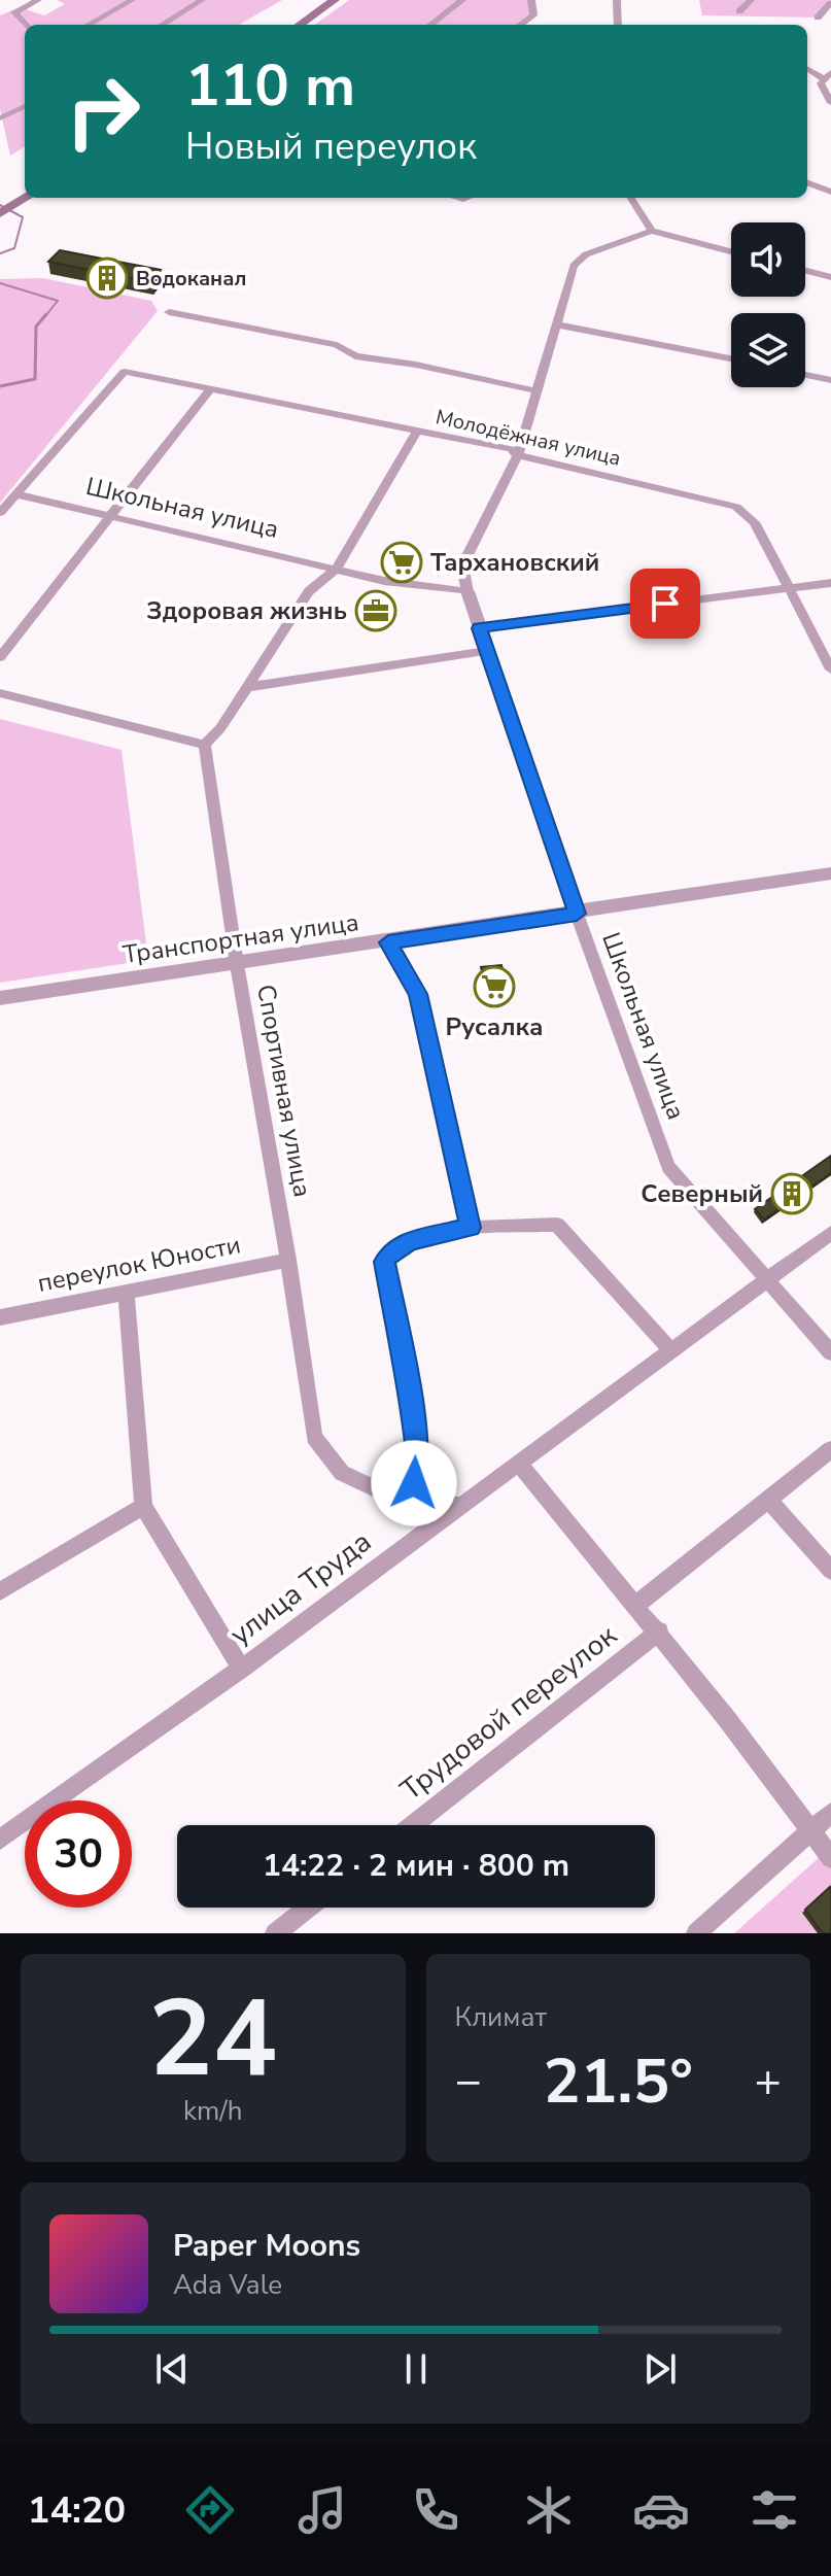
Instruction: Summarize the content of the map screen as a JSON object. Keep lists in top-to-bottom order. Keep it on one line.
{"streets":{"street":["Молодёжная улица","Школьная улица","Транспортная улица","Спортивная улица","переулок Юности","улица Труда","Трудовой переулок"]},"crossings":[["Молодёжная улица","Школьная улица"],["Школьная улица","Транспортная улица"],["Школьная улица","улица Труда"],["Транспортная улица","Спортивная улица"],["Спортивная улица","переулок Юности"],["Спортивная улица","улица Труда"]],"places":{"building":["Водоканал","Северный"],"supermarket":["Тархановский","Русалка"],"office":["Здоровая жизнь"]},"page":{"turn":["110 m","Новый переулок"],"limit":"30","trip":"14:22 · 2 мин · 800 m","tile":[["24","km/h"],"Климат"],"heat":["−","21.5°","+"],"song":["Paper Moons","Ada Vale"],"tabs":"14:20"}}
